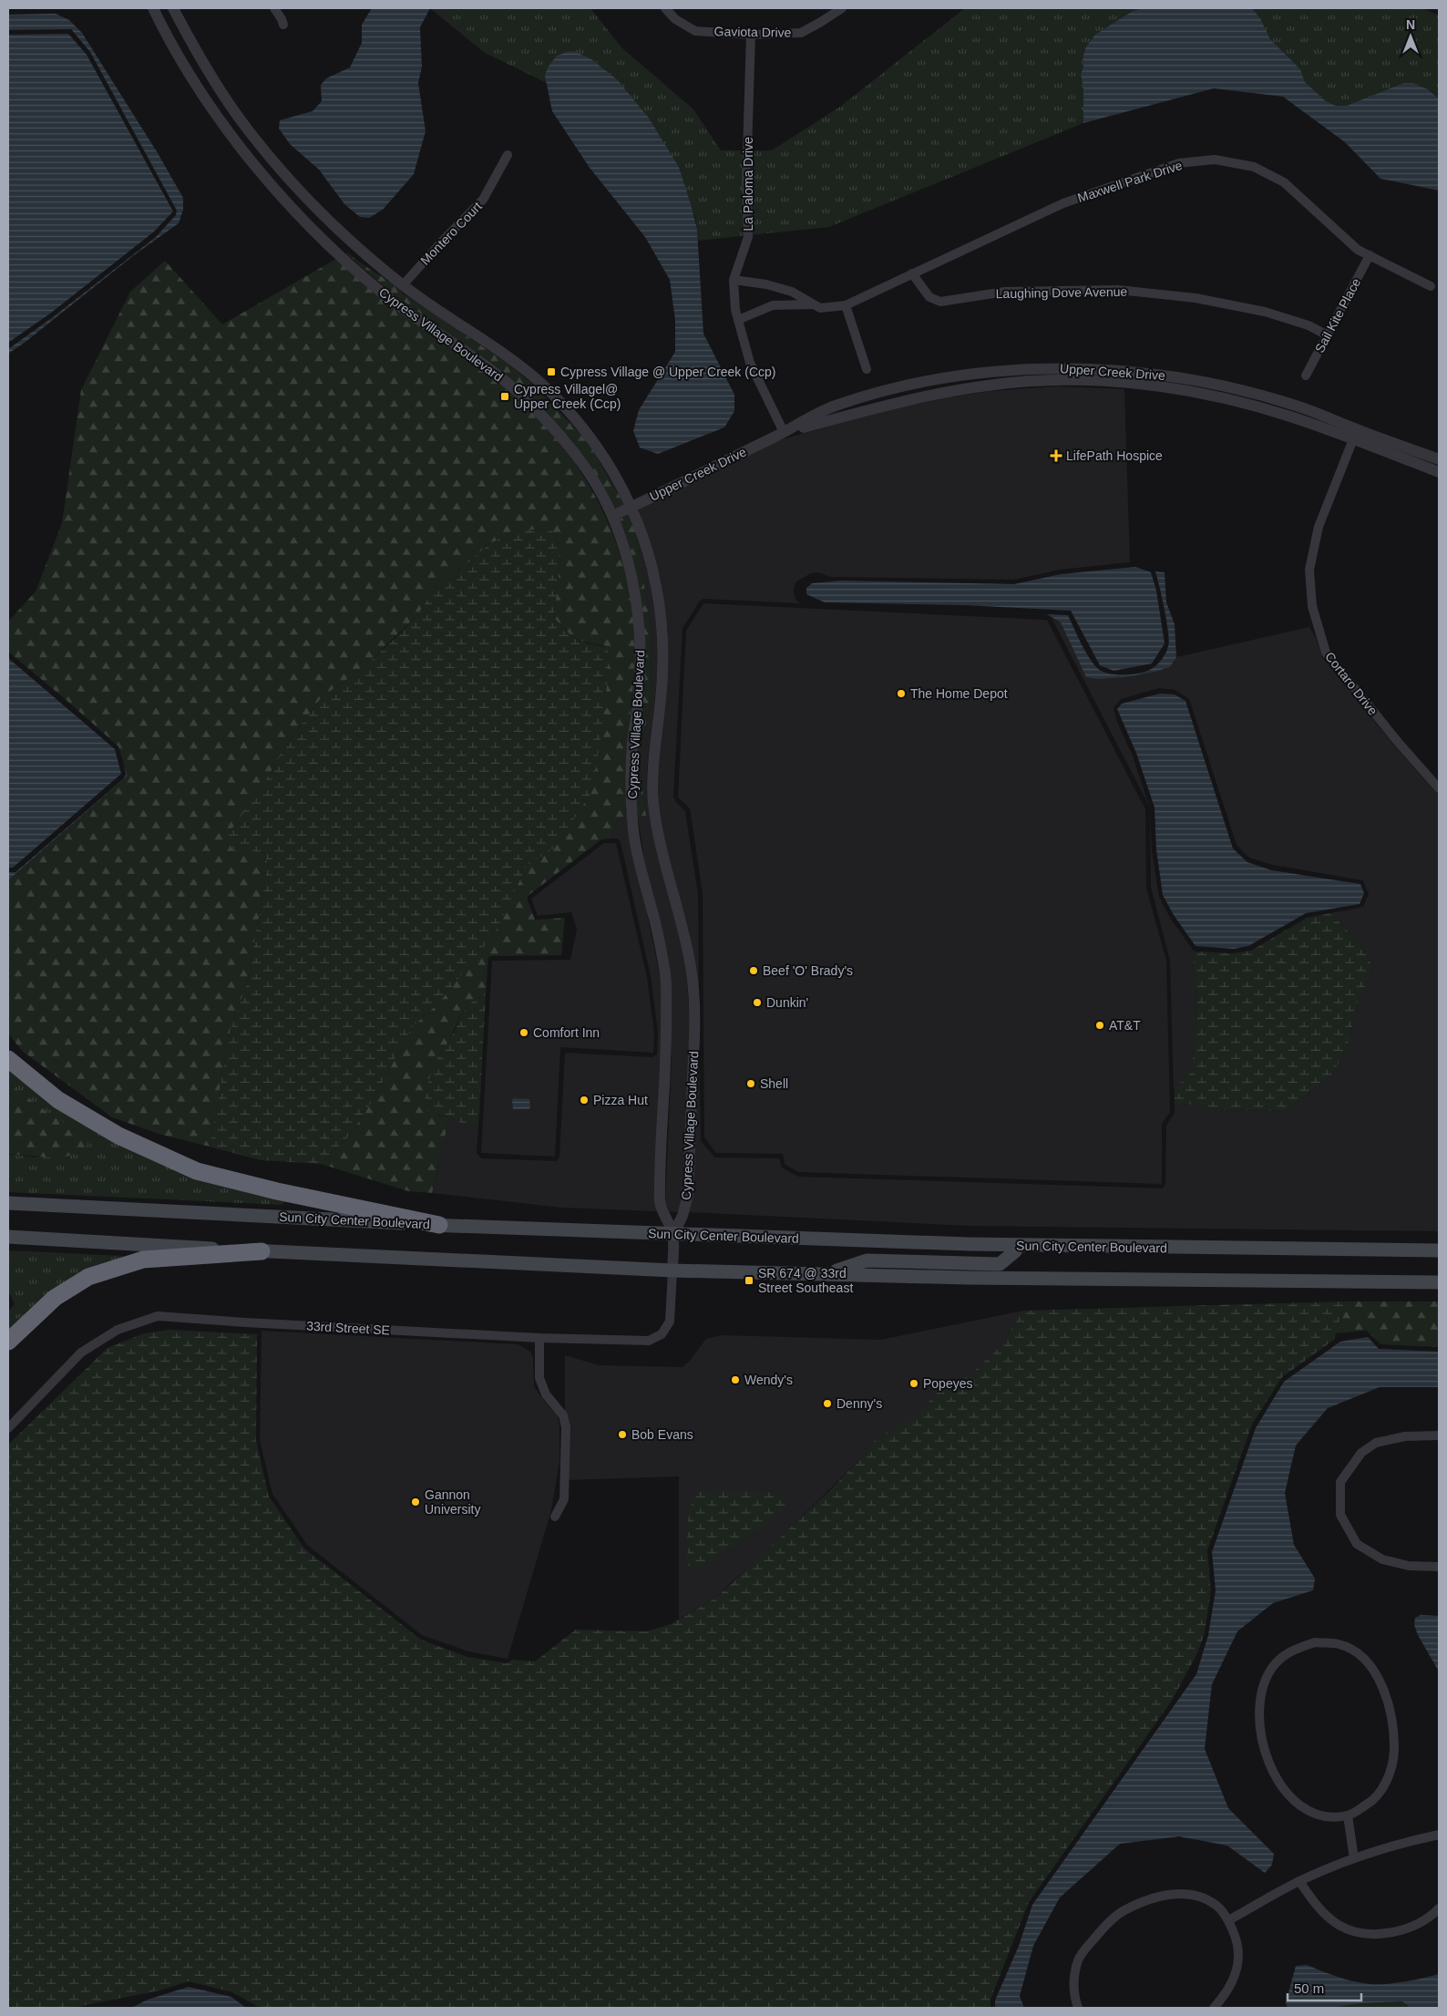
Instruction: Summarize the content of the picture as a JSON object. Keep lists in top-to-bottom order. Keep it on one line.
{"streets":{"main road":["Sun City Center Boulevard"],"street":["Gaviota Drive","Maxwell Park Drive","La Paloma Drive","Montero Court","Laughing Dove Avenue","Sail Kite Place","Cypress Village Boulevard","Upper Creek Drive","Cortaro Drive","33rd Street SE"]},"crossings":[["Gaviota Drive","La Paloma Drive"],["Maxwell Park Drive","La Paloma Drive"],["Maxwell Park Drive","Laughing Dove Avenue"],["Maxwell Park Drive","Sail Kite Place"],["La Paloma Drive","Upper Creek Drive"],["Montero Court","Cypress Village Boulevard"],["Laughing Dove Avenue","Sail Kite Place"],["Cypress Village Boulevard","Upper Creek Drive"],["Cypress Village Boulevard","Sun City Center Boulevard"],["Upper Creek Drive","Cortaro Drive"]],"places":{"transit":["Cypress Village @ Upper Creek (Ccp)","Cypress Villagel@ Upper Creek (Ccp)","SR 674 @ 33rd Street Southeast"],"health":["LifePath Hospice"],"other":["The Home Depot","Beef 'O' Brady's","Dunkin'","AT&T","Comfort Inn","Shell","Pizza Hut","Wendy's","Popeyes","Denny's","Bob Evans","Gannon University"]},"scale_bar":"50 m","north":"top"}
